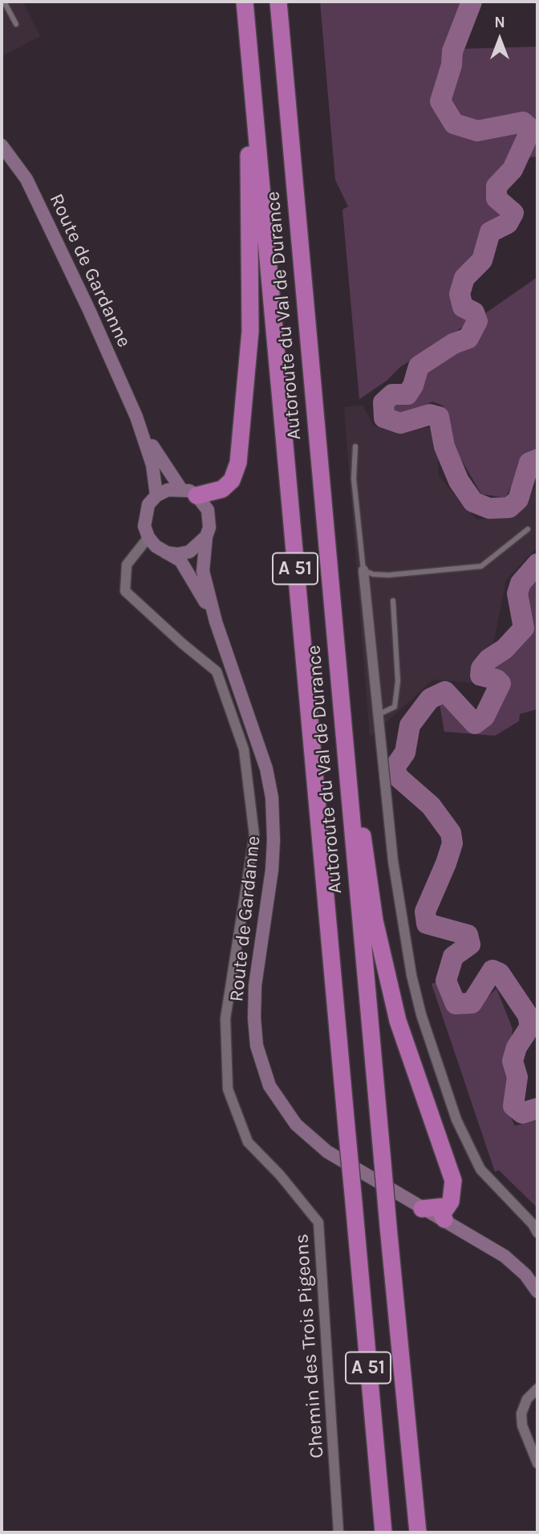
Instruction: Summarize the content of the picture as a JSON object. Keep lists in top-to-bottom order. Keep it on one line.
{"streets":{"highway":["Autoroute du Val de Durance","A 51"],"main road":["Route de Gardanne"],"street":["Chemin des Trois Pigeons"]},"north":"top"}
